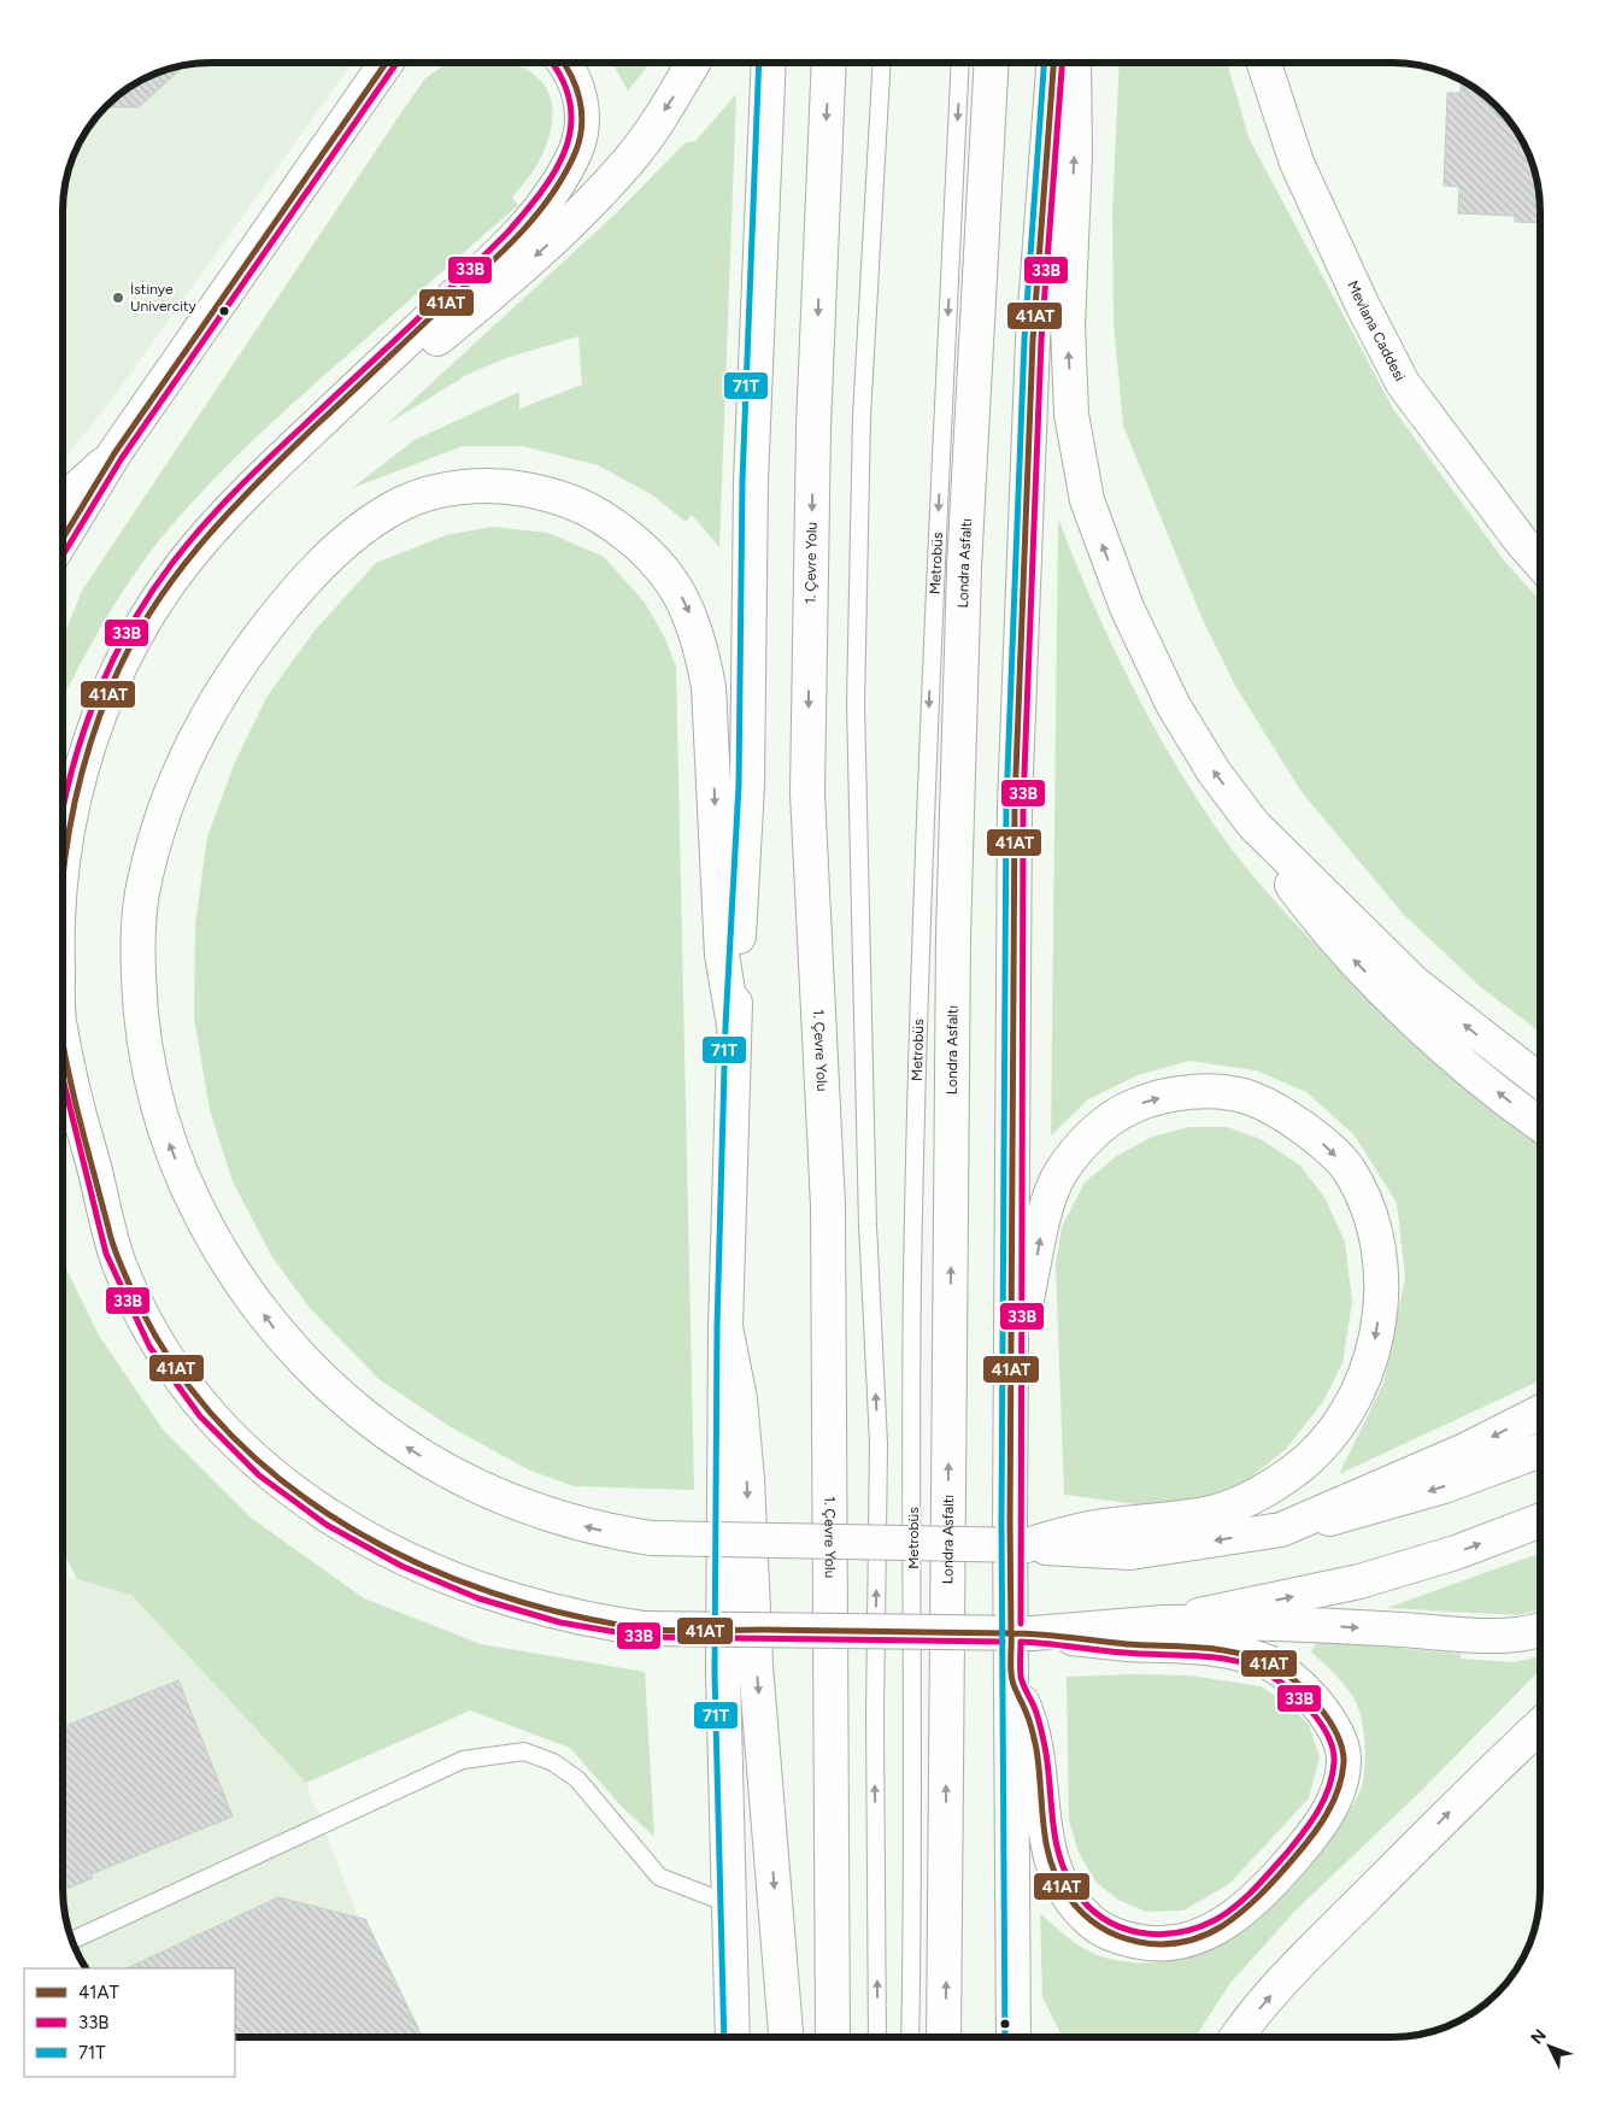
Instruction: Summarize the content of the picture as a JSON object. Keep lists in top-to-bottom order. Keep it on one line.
{"streets":{"main road":["Mevlana Caddesi","Londra Asfaltı","1. Çevre Yolu"],"lane":["Metrobüs"]},"places":["İstinye Univercity"],"lines":["transit line 41AT","transit line 33B","transit line 71T"],"legend":["41AT","33B","71T"],"north":"top left"}
